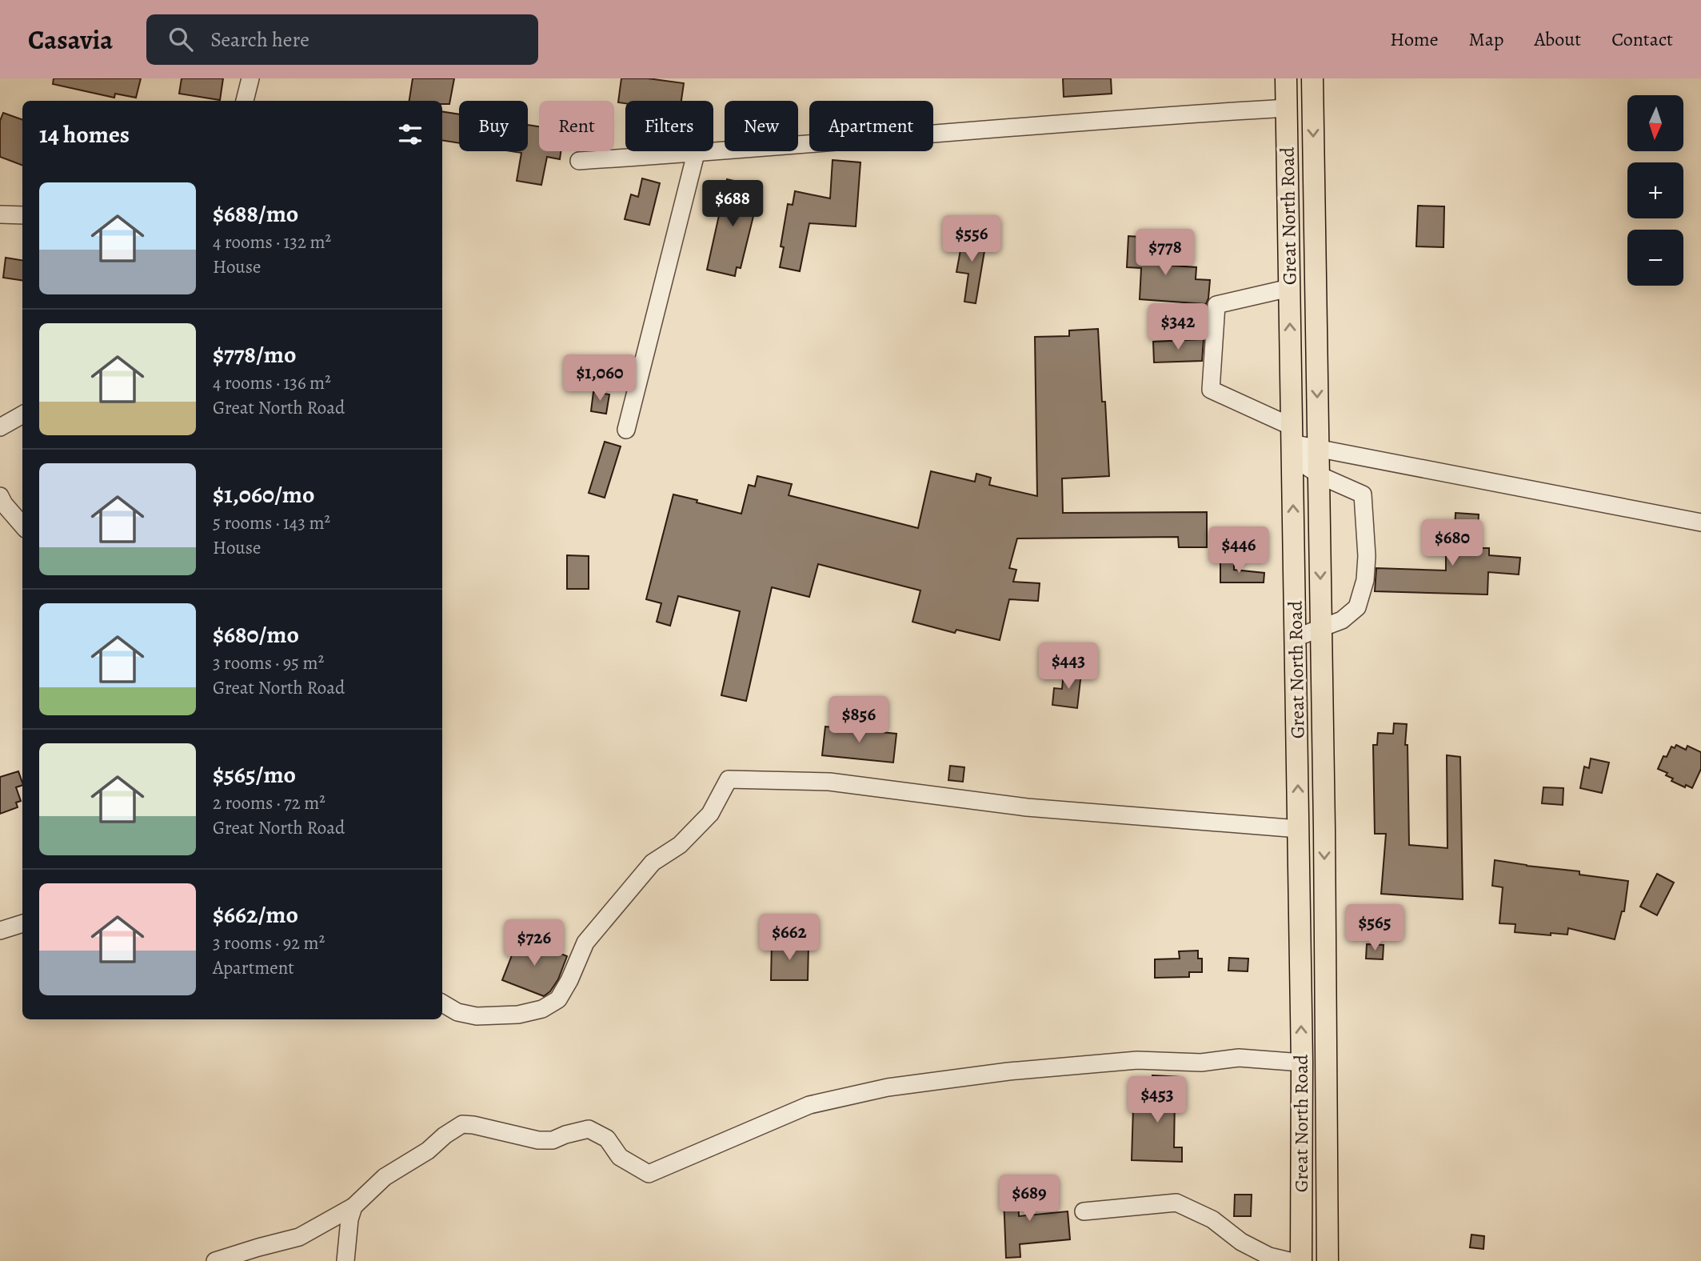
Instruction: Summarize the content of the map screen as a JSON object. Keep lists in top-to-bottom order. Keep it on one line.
{"streets":{"main road":["Great North Road"]},"north":"bottom","page":{"header":"Casavia","search":"Search here","nav":["Home","Map","About","Contact"],"map_buttons":["+","−"],"chip":["Buy","Rent","Filters","New","Apartment"],"heading":"14 homes","list":[{"name":"$688/mo","note":"4 rooms · 132 m² · House"},{"name":"$778/mo","note":"4 rooms · 136 m² · Great North Road"},{"name":"$1,060/mo","note":"5 rooms · 143 m² · House"},{"name":"$680/mo","note":"3 rooms · 95 m² · Great North Road"},{"name":"$565/mo","note":"2 rooms · 72 m² · Great North Road"},{"name":"$662/mo","note":"3 rooms · 92 m² · Apartment"}],"price":["$688","$556","$778","$342","$1,060","$680","$446","$443","$856","$565","$662","$726","$453","$689"]}}
